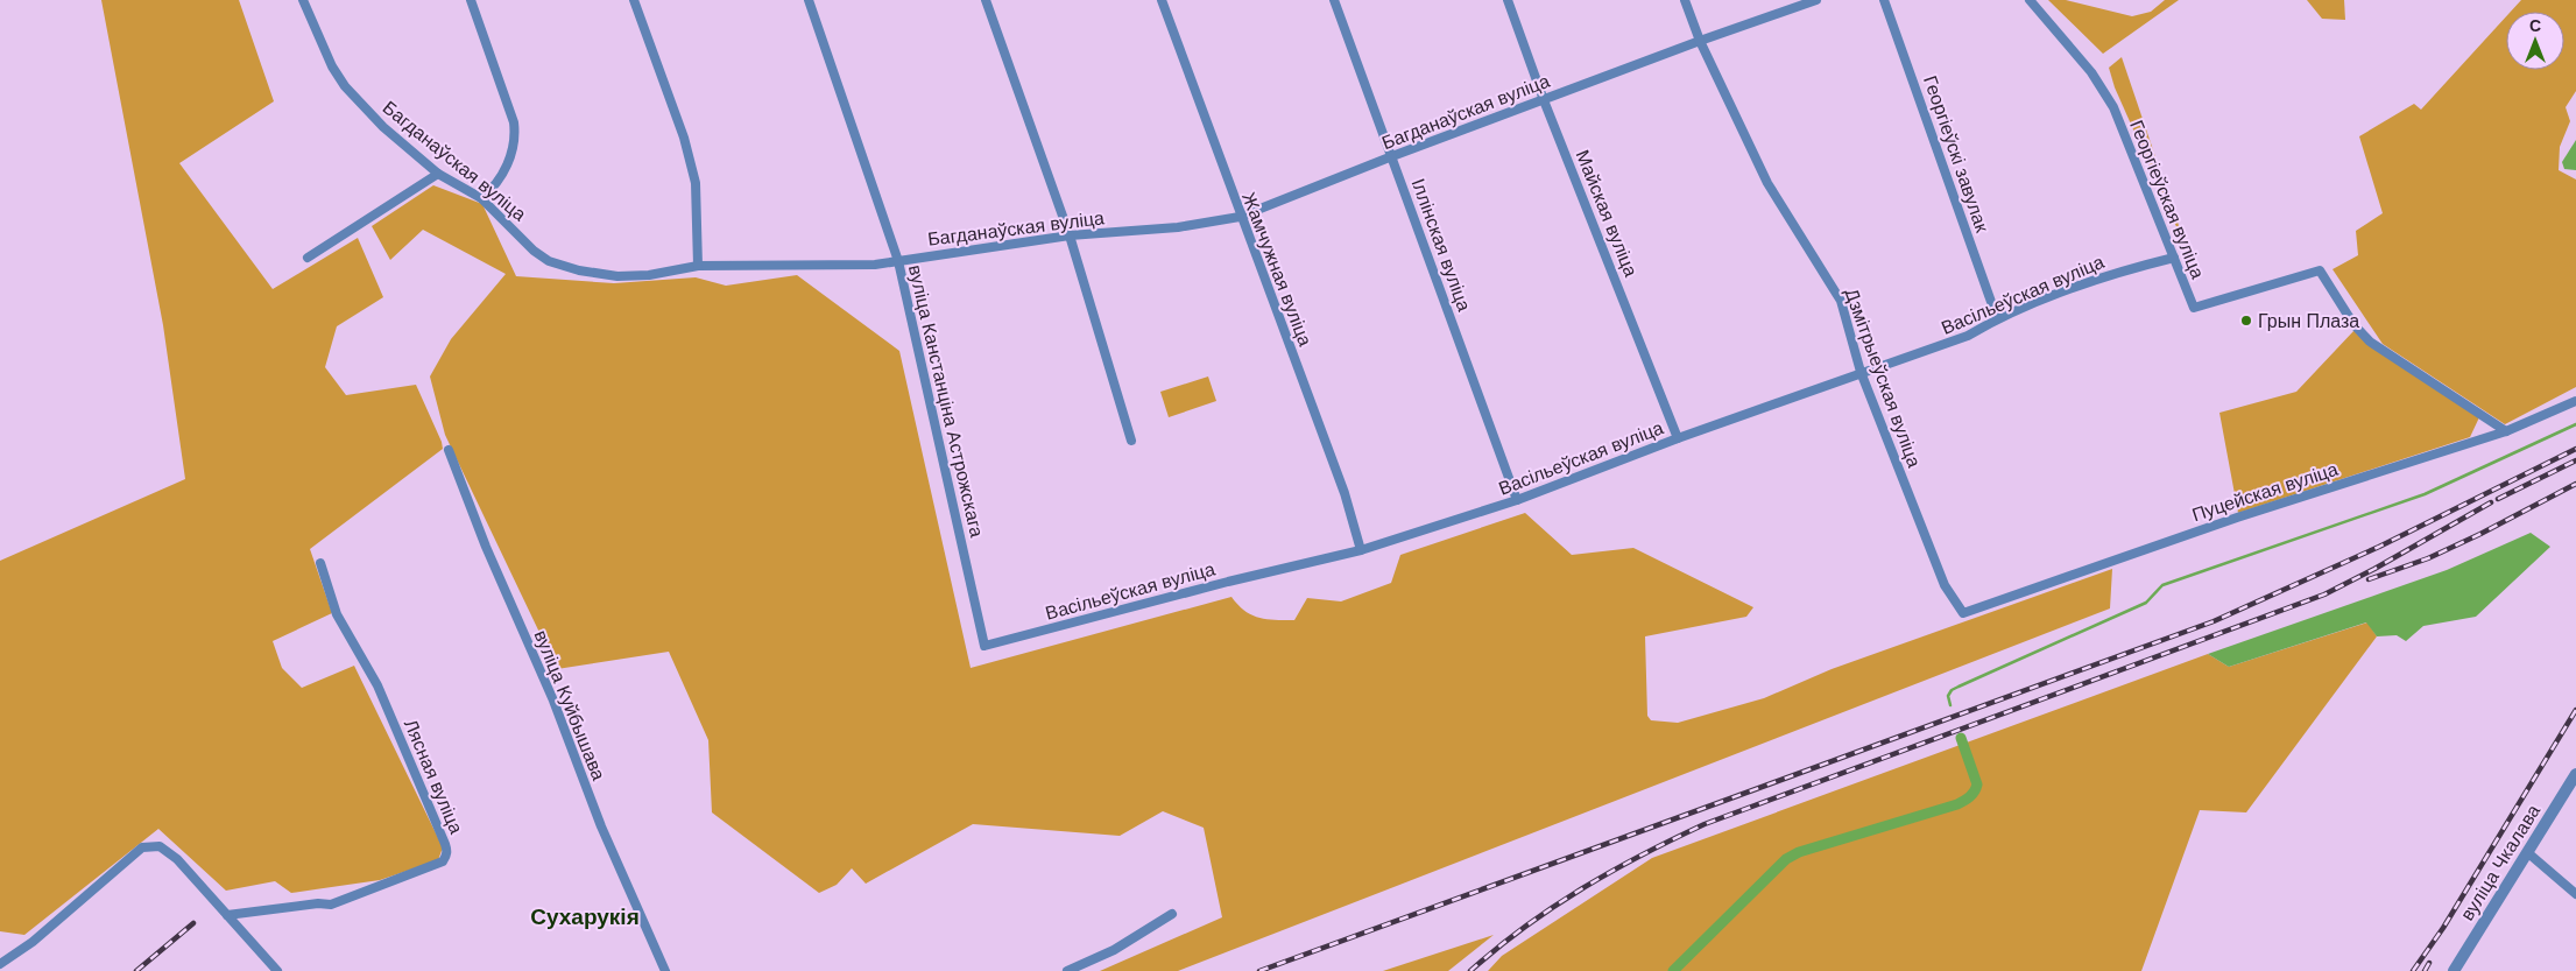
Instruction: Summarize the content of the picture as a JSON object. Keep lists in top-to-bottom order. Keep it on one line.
{"streets":{"street":["Багданаўская вуліца","Георгіеўскі завулак","Георгіеўская вуліца","Майская вуліца","Іллінская вуліца","Жамчужная вуліца","Васільеўская вуліца","Дзмітрыеўская вуліца","вуліца Канстанціна Астрожскага","Пуцейская вуліца","вуліца Куйбышава","Лясная вуліца","вуліца Чкалава"]},"crossings":[["Багданаўская вуліца","Майская вуліца"],["Багданаўская вуліца","Іллінская вуліца"],["Багданаўская вуліца","Жамчужная вуліца"],["Багданаўская вуліца","Дзмітрыеўская вуліца"],["Багданаўская вуліца","вуліца Канстанціна Астрожскага"],["Георгіеўскі завулак","Васільеўская вуліца"],["Георгіеўская вуліца","Васільеўская вуліца"],["Георгіеўская вуліца","Пуцейская вуліца"],["Майская вуліца","Васільеўская вуліца"],["Іллінская вуліца","Васільеўская вуліца"],["Жамчужная вуліца","Васільеўская вуліца"],["Васільеўская вуліца","Дзмітрыеўская вуліца"],["Васільеўская вуліца","вуліца Канстанціна Астрожскага"],["Дзмітрыеўская вуліца","Пуцейская вуліца"]],"districts":["Сухарукія"],"places":["Грын Плаза"],"north":"top"}
